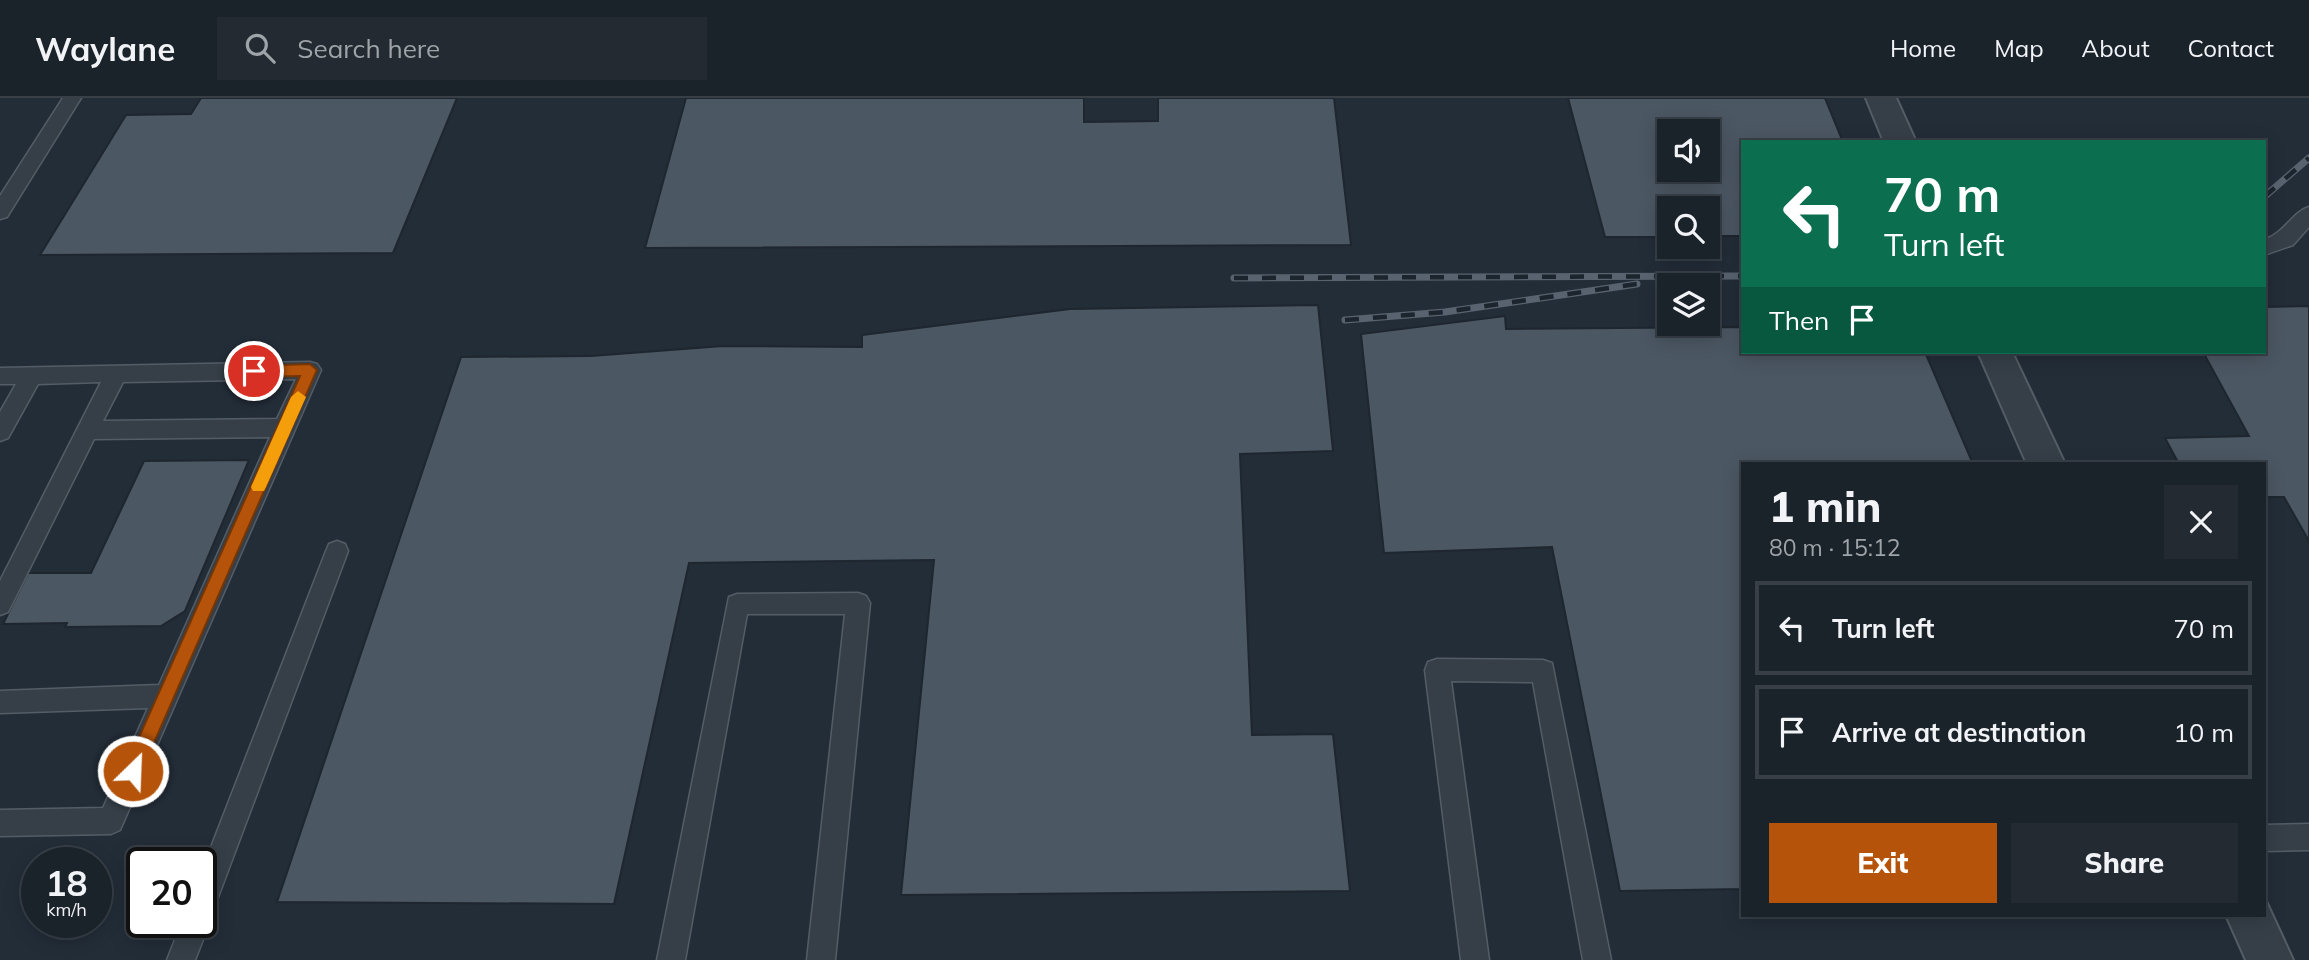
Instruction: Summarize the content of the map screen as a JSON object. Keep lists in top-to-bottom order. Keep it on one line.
{"page":{"header":"Waylane","search":"Search here","nav":["Home","Map","About","Contact"],"turn":["70 m","Turn left"],"then":"Then","heading":["1 min","80 m · 15:12"],"list":[{"name":"Turn left","value":"70 m"},{"name":"Arrive at destination","value":"10 m"}],"buttons":["Exit","Share"],"speed":"18 km/h","limit":"20"}}
